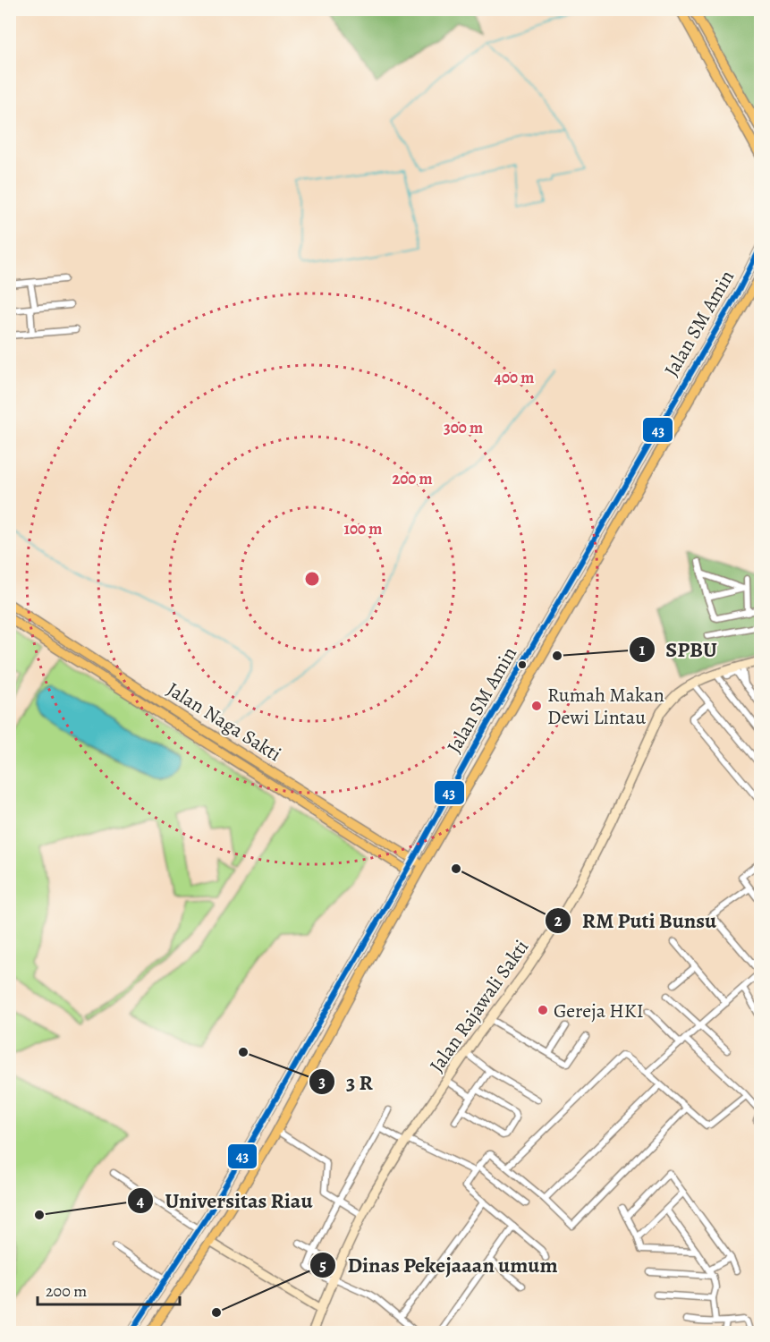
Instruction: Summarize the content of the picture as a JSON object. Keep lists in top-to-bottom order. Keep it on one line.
{"streets":{"main road":["Jalan SM Amin","Jalan Naga Sakti","Jalan Rajawali Sakti"]},"crossings":[["Jalan SM Amin","Jalan Naga Sakti"]],"places":["SPBU","Rumah Makan Dewi Lintau","RM Puti Bunsu","Gereja HKI","3 R","Universitas Riau","Dinas Pekejaaan umum"],"lines":["transit line 43"],"scale_bar":"200 m","rings":["400 m","300 m","200 m","100 m"]}
